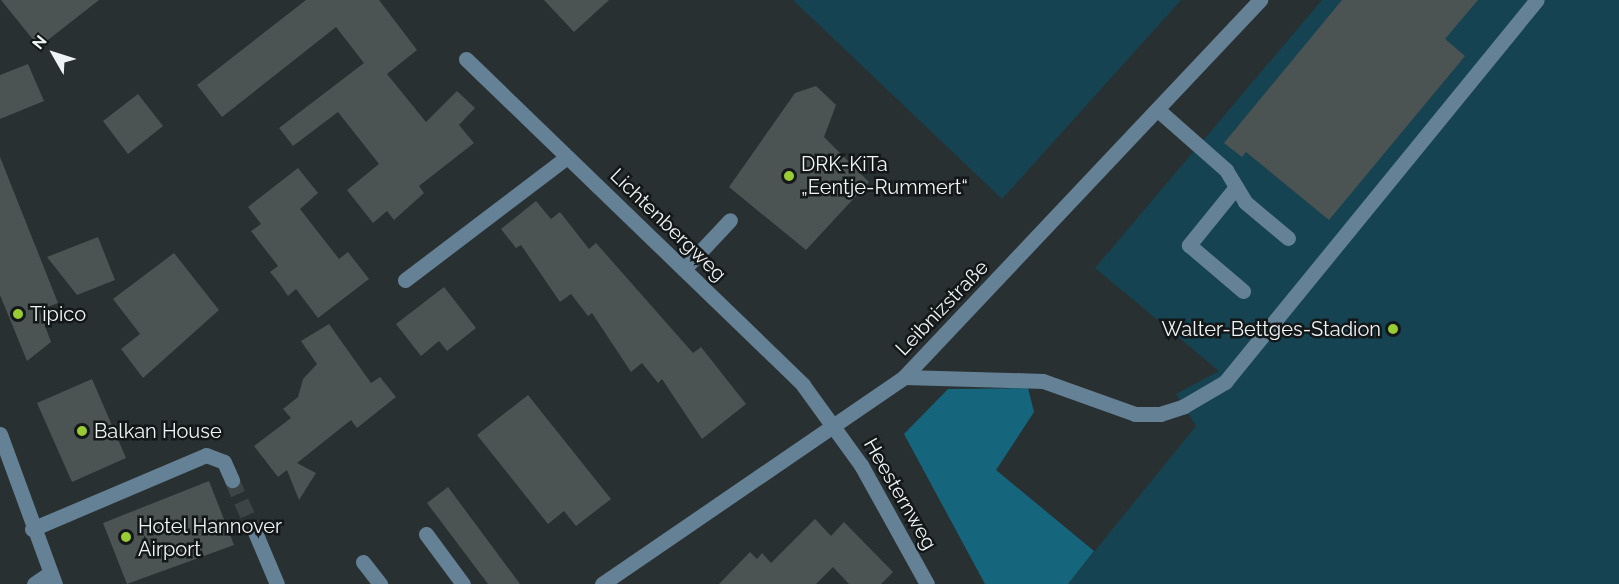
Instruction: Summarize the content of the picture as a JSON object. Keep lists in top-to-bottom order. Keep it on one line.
{"streets":{"street":["Lichtenbergweg","Leibnizstraße","Heesternweg"]},"crossings":[["Lichtenbergweg","Leibnizstraße"],["Lichtenbergweg","Heesternweg"],["Leibnizstraße","Heesternweg"]],"places":["DRK-KiTa „Eentje-Rummert“","Tipico","Walter-Bettges-Stadion","Balkan House","Hotel Hannover Airport"],"north":"top left"}
